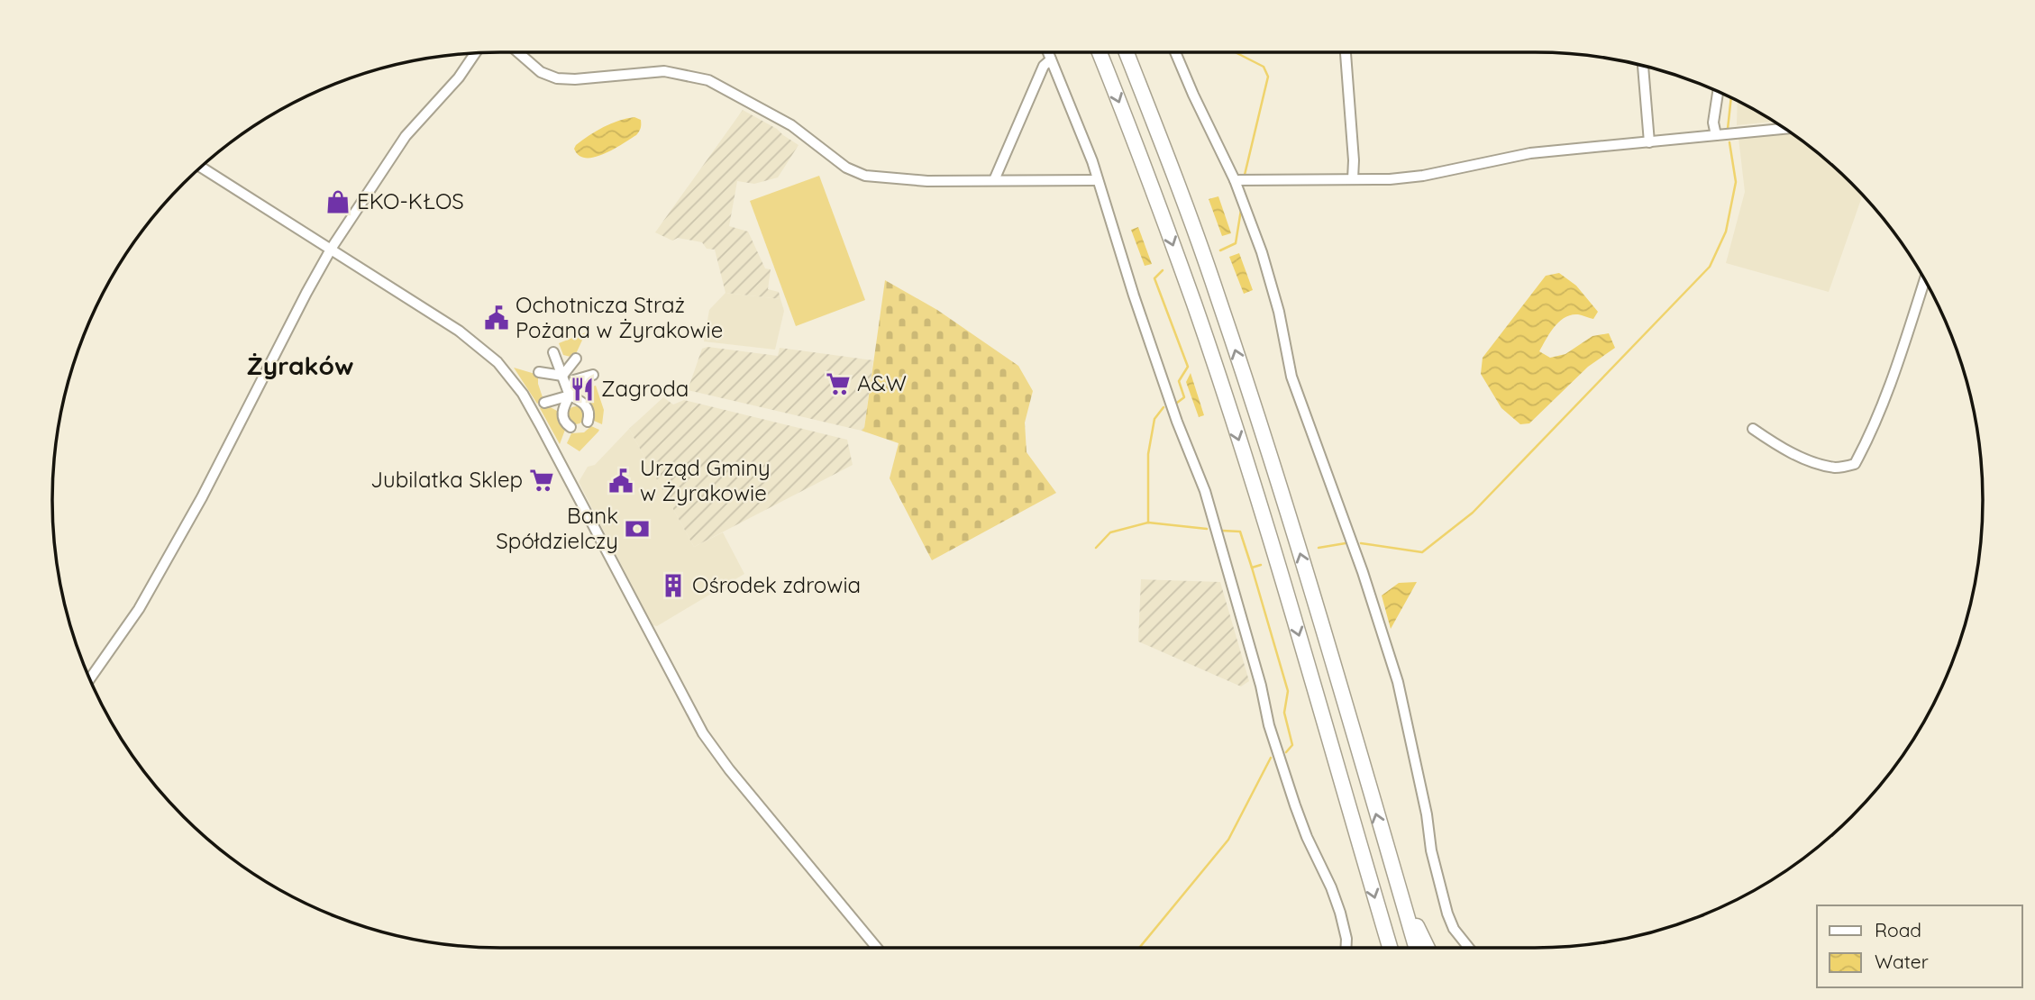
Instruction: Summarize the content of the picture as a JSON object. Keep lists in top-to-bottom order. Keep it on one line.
{"districts":["Żyraków"],"places":{"shop":["EKO-KŁOS"],"public building":["Ochotnicza Straż Pożana w Żyrakowie","Urząd Gminy w Żyrakowie"],"supermarket":["A&W","Jubilatka Sklep"],"restaurant":["Zagroda"],"bank":["Bank Spółdzielczy"],"building":["Ośrodek zdrowia"]},"legend":["Road","Water"]}
